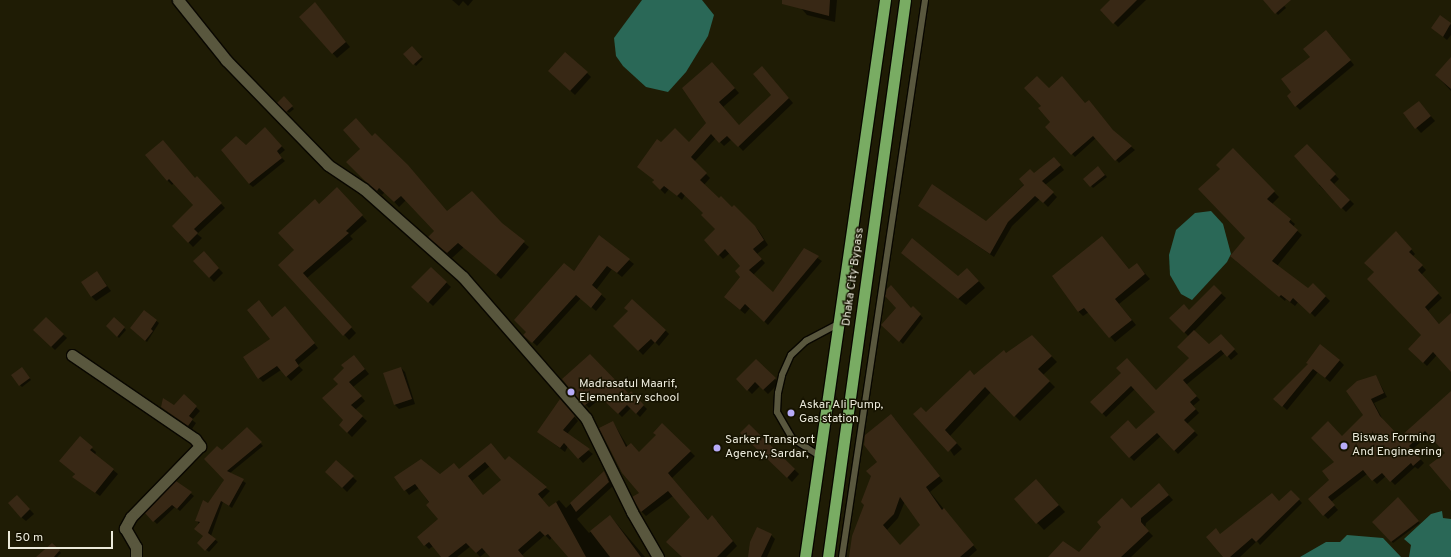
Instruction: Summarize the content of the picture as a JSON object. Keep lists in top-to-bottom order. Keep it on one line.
{"streets":{"highway":["Dhaka City Bypass"]},"places":["Madrasatul Maarif, Elementary school","Askar Ali Pump, Gas station","Biswas Forming And Engineering","Sarker Transport Agency, Sardar,"],"scale_bar":"50 m"}
